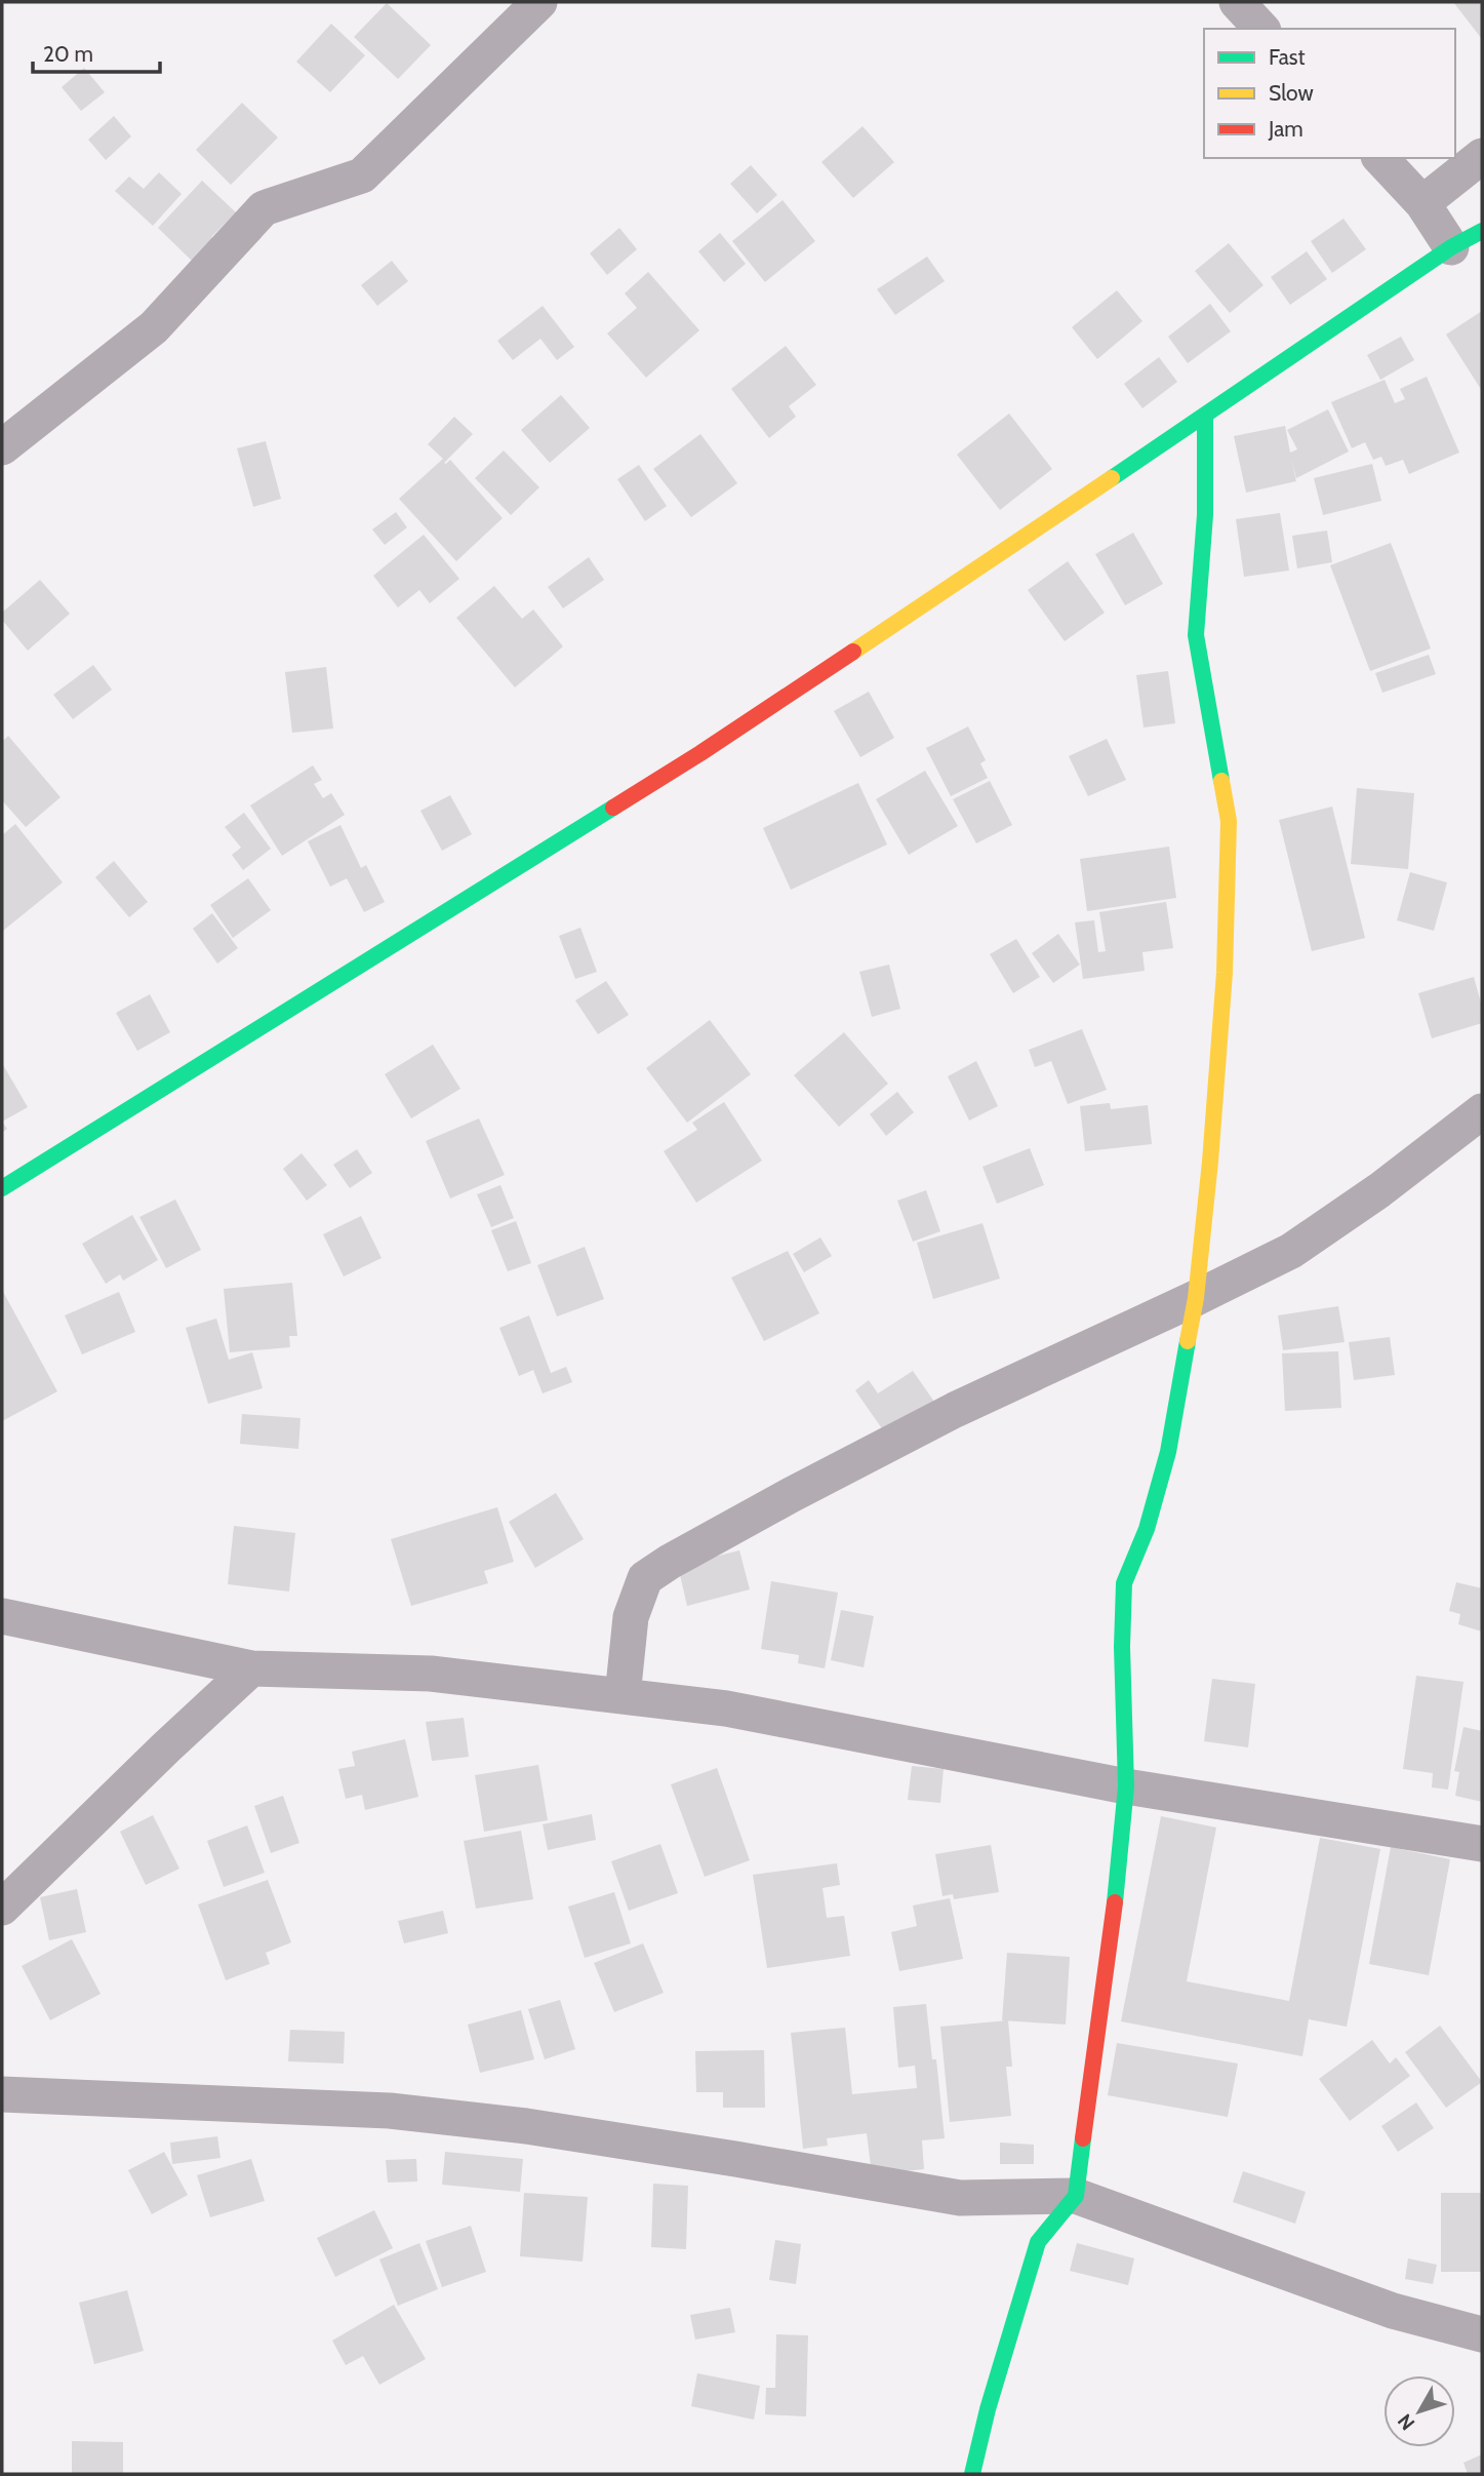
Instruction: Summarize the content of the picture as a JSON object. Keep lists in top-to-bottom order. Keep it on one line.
{"legend":["Fast","Slow","Jam"],"scale_bar":"20 m","north":"bottom left"}
